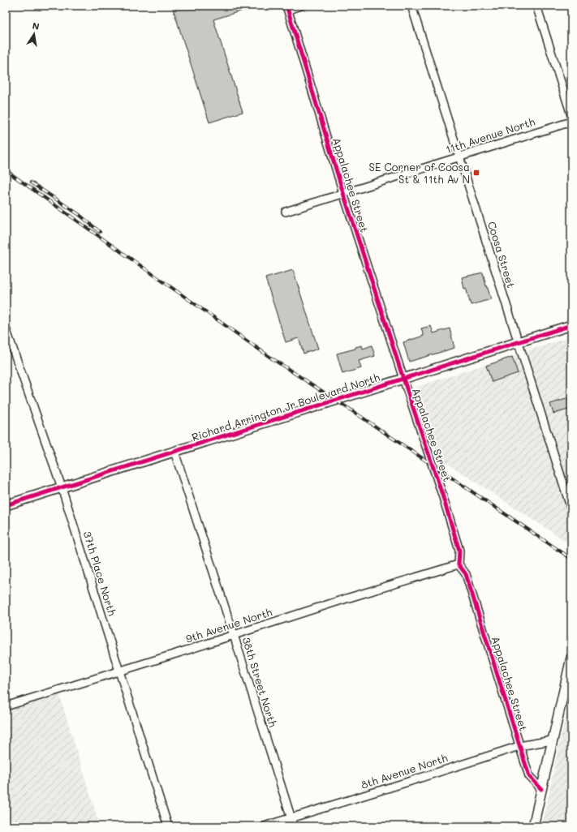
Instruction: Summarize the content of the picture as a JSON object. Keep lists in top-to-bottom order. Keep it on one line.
{"streets":{"street":["11th Avenue North","Appalachee Street","Coosa Street","Richard Arrington Jr Boulevard North","37th Place North","9th Avenue North","38th Street North","8th Avenue North"]},"crossings":[["11th Avenue North","Appalachee Street"],["11th Avenue North","Coosa Street"],["Appalachee Street","Richard Arrington Jr Boulevard North"],["Appalachee Street","9th Avenue North"],["Appalachee Street","8th Avenue North"],["Coosa Street","Richard Arrington Jr Boulevard North"],["Richard Arrington Jr Boulevard North","37th Place North"],["Richard Arrington Jr Boulevard North","38th Street North"],["37th Place North","9th Avenue North"],["9th Avenue North","38th Street North"],["38th Street North","8th Avenue North"]],"places":{"transit":["SE Corner of Coosa St & 11th Av N"]},"north":"top"}
